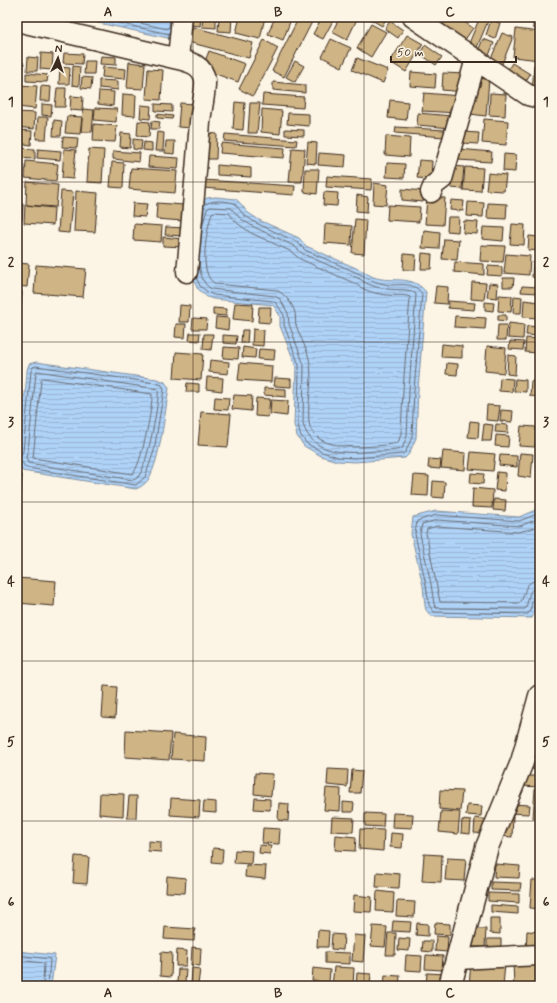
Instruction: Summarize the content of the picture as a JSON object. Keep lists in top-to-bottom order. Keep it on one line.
{"scale_bar":"50 m","north":"top","grid":{"columns":["A","B","C"],"rows":["1","2","3","4","5","6"]}}
